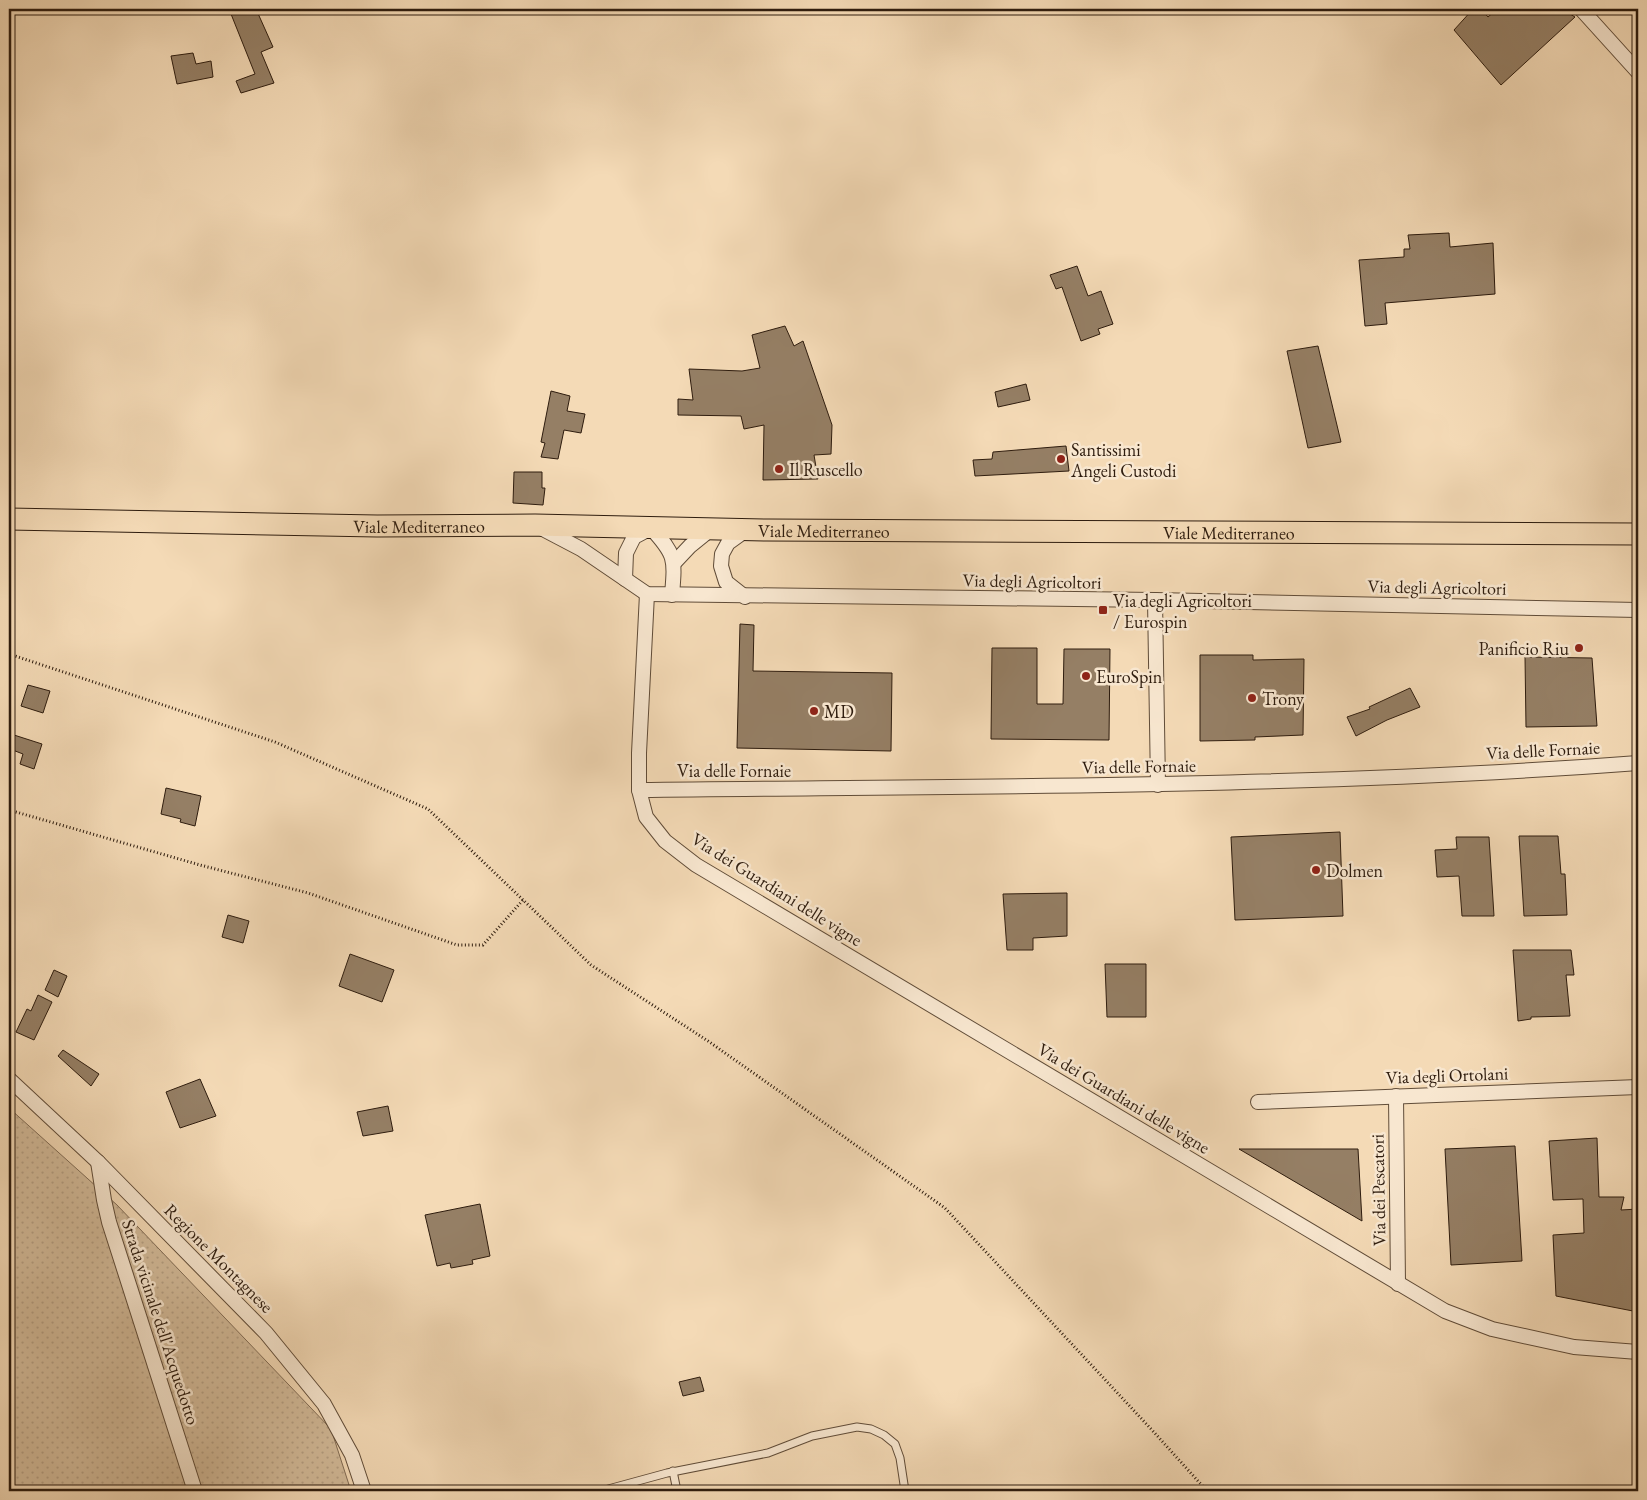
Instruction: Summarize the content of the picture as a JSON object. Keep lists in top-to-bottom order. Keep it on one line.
{"streets":{"main road":["Viale Mediterraneo"],"street":["Via degli Agricoltori","Via delle Fornaie","Via dei Guardiani delle vigne","Via degli Ortolani","Via dei Pescatori","Regione Montagnese","Strada vicinale dell'Acquedotto"]},"crossings":[["Viale Mediterraneo","Via degli Agricoltori"],["Viale Mediterraneo","Via dei Guardiani delle vigne"],["Via degli Agricoltori","Via dei Guardiani delle vigne"],["Via delle Fornaie","Via dei Guardiani delle vigne"],["Via dei Guardiani delle vigne","Via dei Pescatori"],["Via degli Ortolani","Via dei Pescatori"],["Regione Montagnese","Strada vicinale dell'Acquedotto"]],"places":{"other":["Santissimi Angeli Custodi","Il Ruscello","Panificio Riu","EuroSpin","Trony","MD","Dolmen"],"transit":["Via degli Agricoltori / Eurospin"]}}
